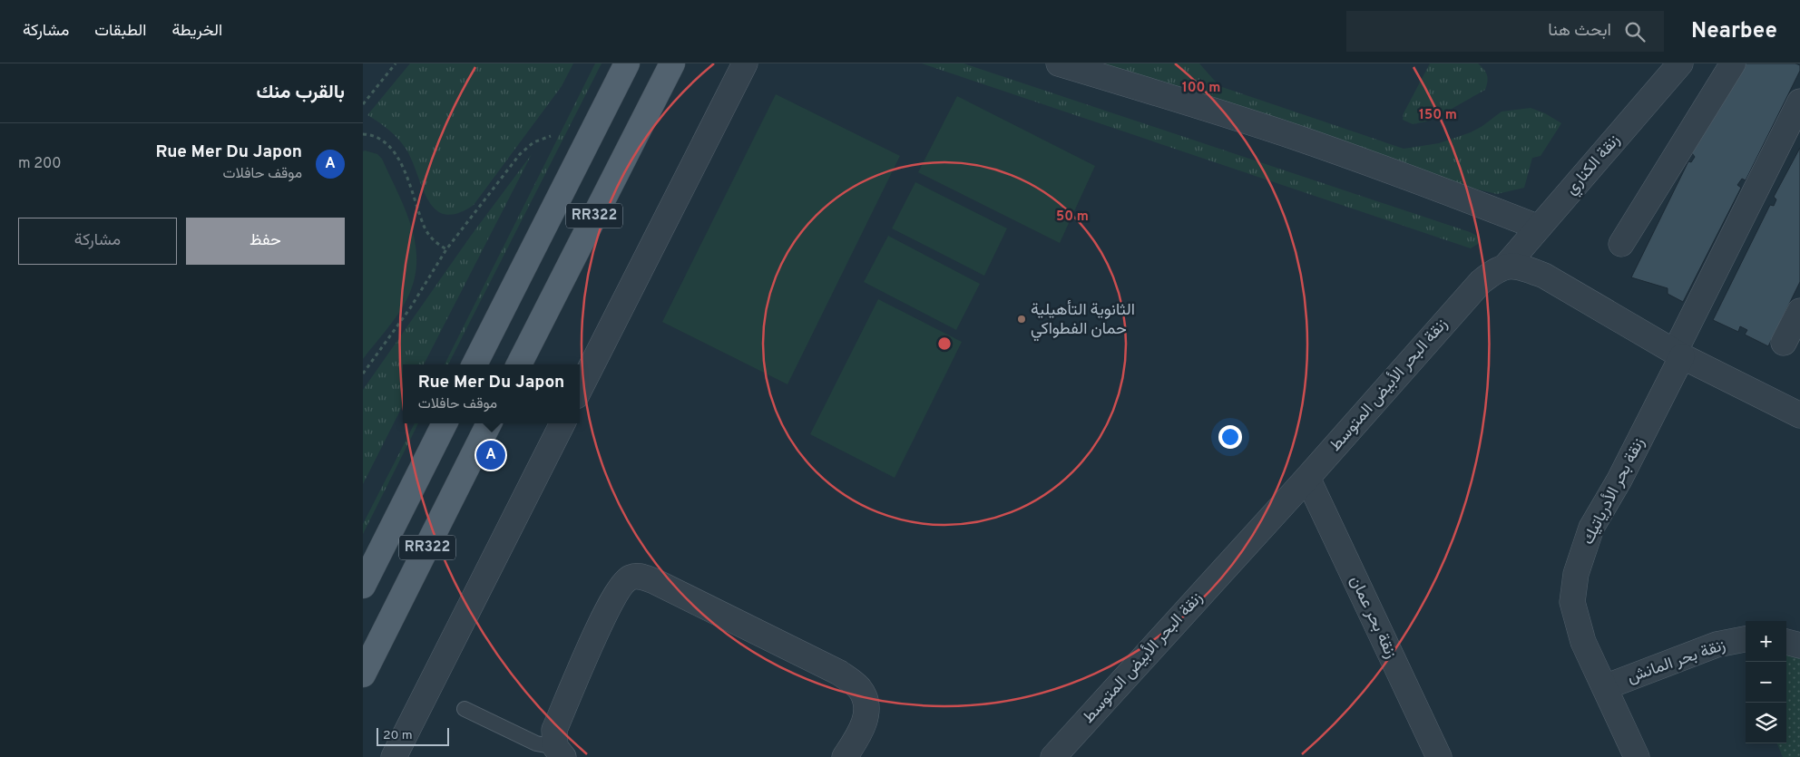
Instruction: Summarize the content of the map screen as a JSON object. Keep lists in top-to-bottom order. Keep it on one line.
{"streets":{"main road":["RR322"],"street":["زنقة الكناري","زنقة البحر الأبيض المتوسط","زنقة بحر الأدرياتيك","زنقة بحر عمان","زنقة بحر المانش"]},"crossings":[["زنقة الكناري","زنقة البحر الأبيض المتوسط"],["زنقة البحر الأبيض المتوسط","زنقة بحر عمان"],["زنقة بحر الأدرياتيك","زنقة بحر المانش"]],"places":["الثانوية التأهيلية حمان الفطواكي"],"scale_bar":"20 m","page":{"header":"Nearbee","search":"ابحث هنا","nav":["الخريطة","الطبقات","مشاركة"],"heading":"بالقرب منك","list":[{"mark":"A","name":"Rue Mer Du Japon","note":"موقف حافلات","value":"200 m"}],"buttons":["حفظ","مشاركة"],"popup":["Rue Mer Du Japon","موقف حافلات"],"pins":"A","map_buttons":["+","−"],"scale":"20 m"},"rings":["100 m","150 m","50 m"]}
